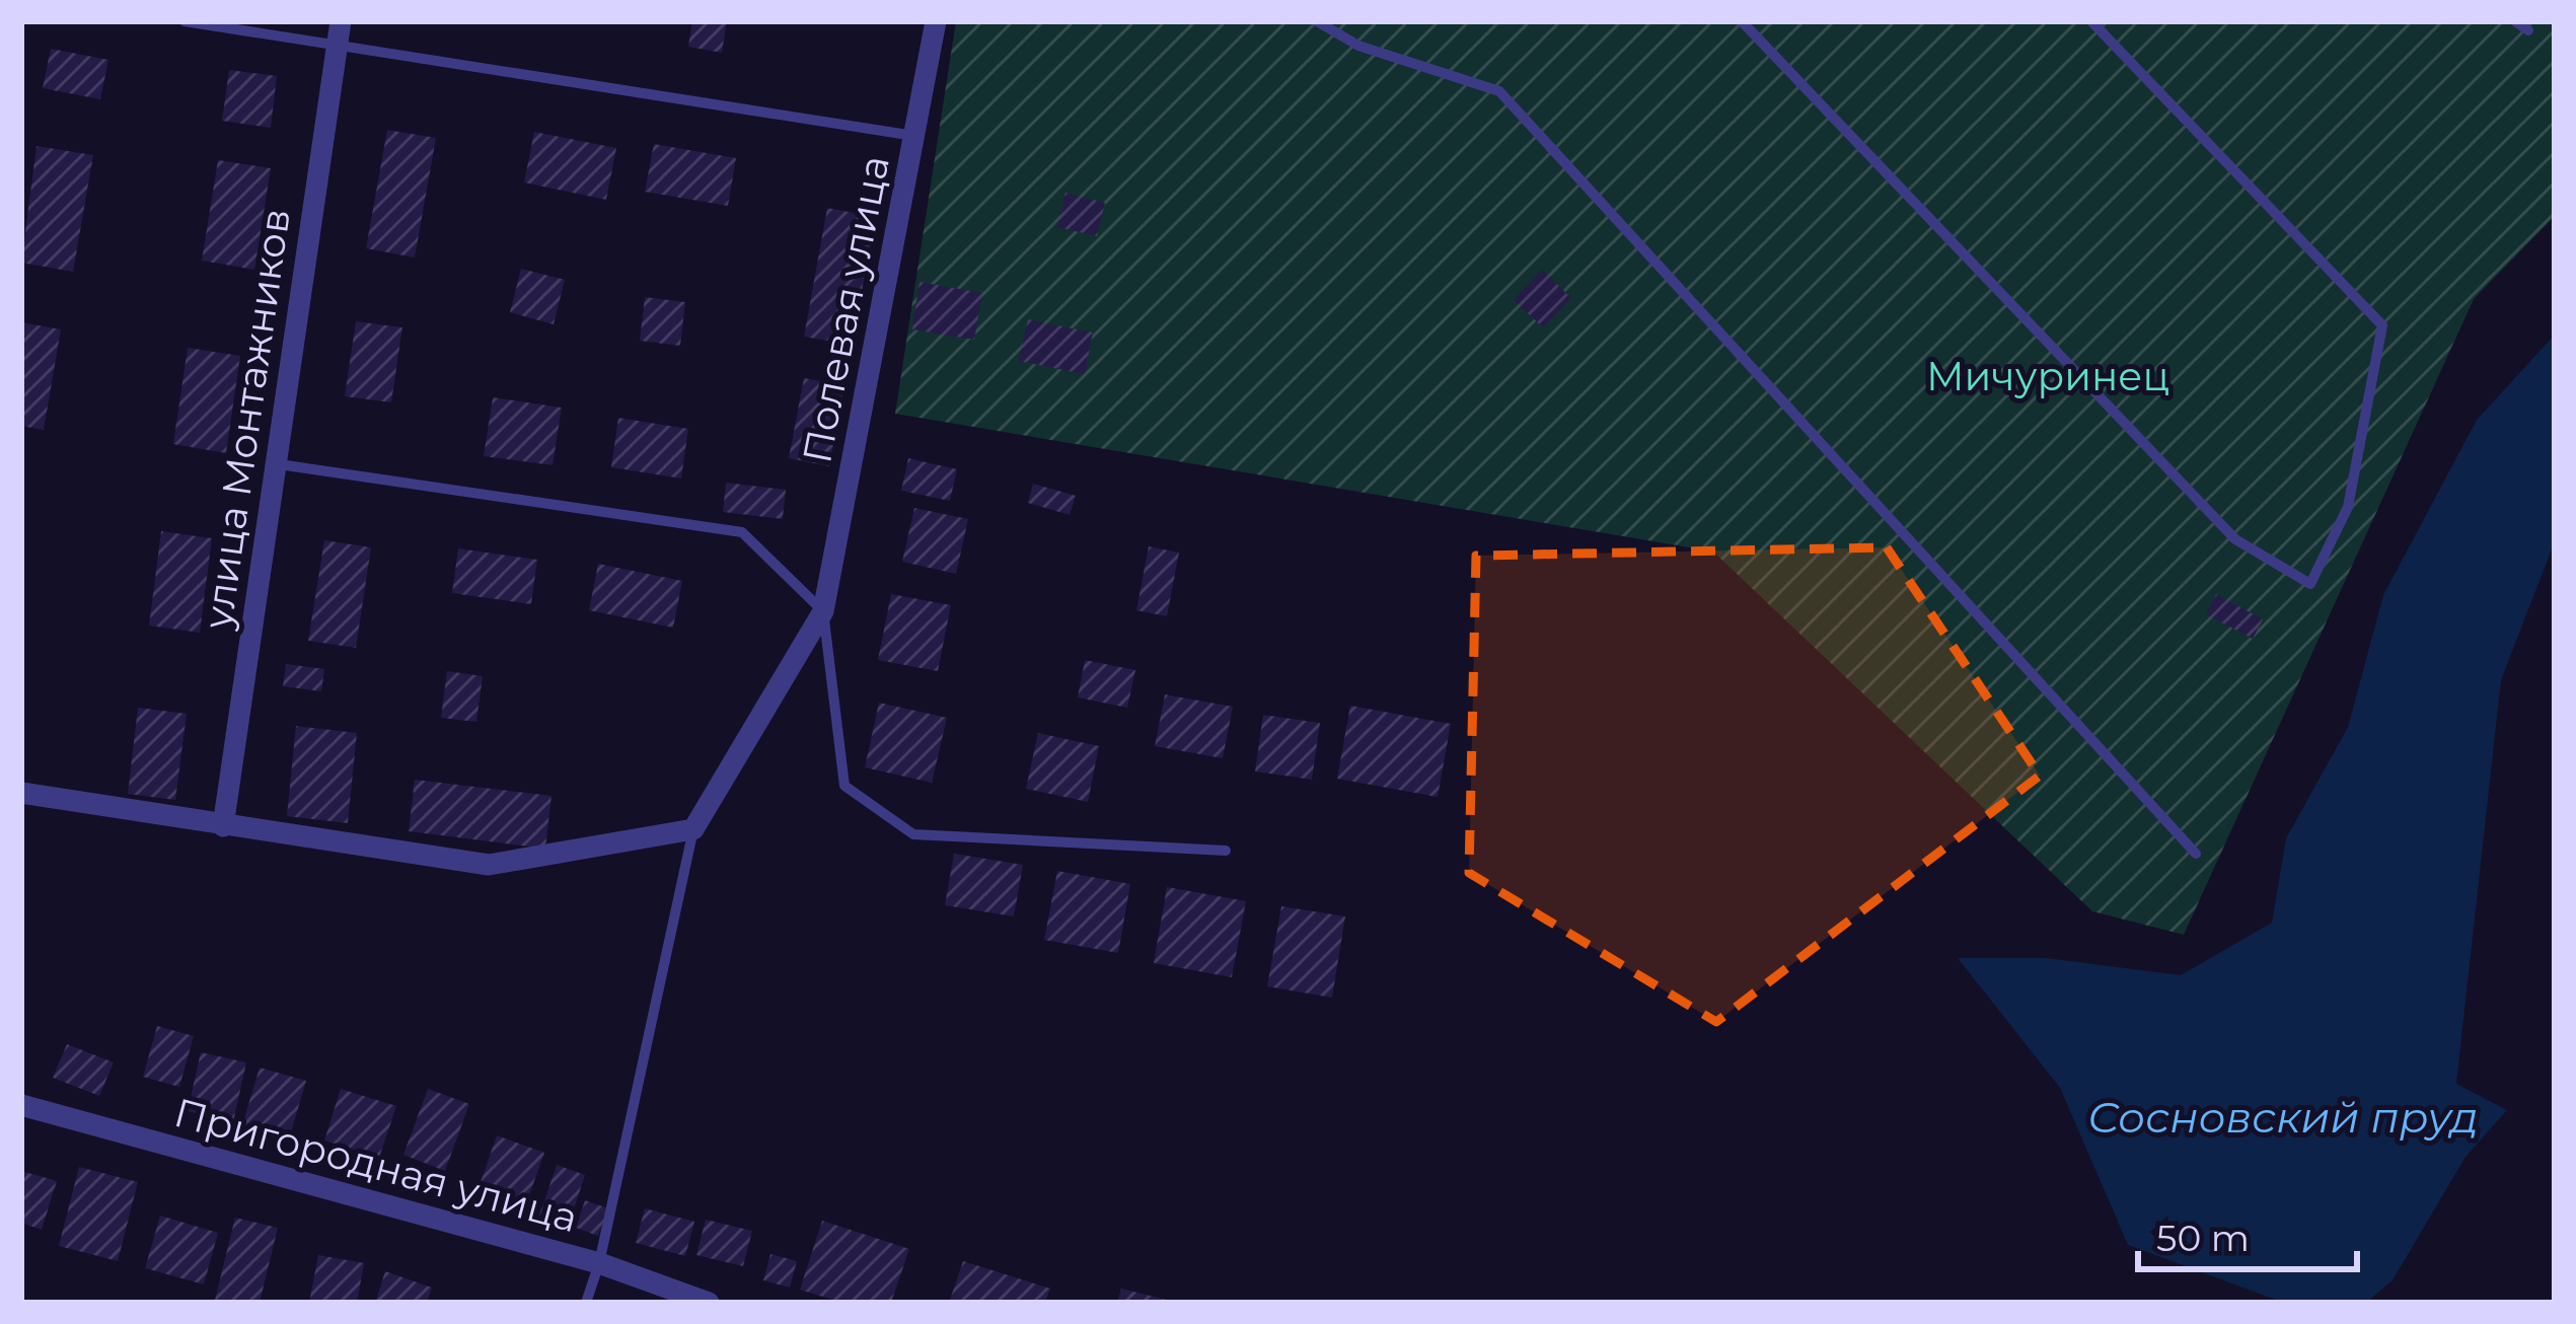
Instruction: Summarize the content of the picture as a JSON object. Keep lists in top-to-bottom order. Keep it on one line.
{"streets":{"street":["Полевая улица","улица Монтажников","Пригородная улица"]},"water":["Сосновский пруд"],"parks":["Мичуринец"],"scale_bar":"50 m"}
